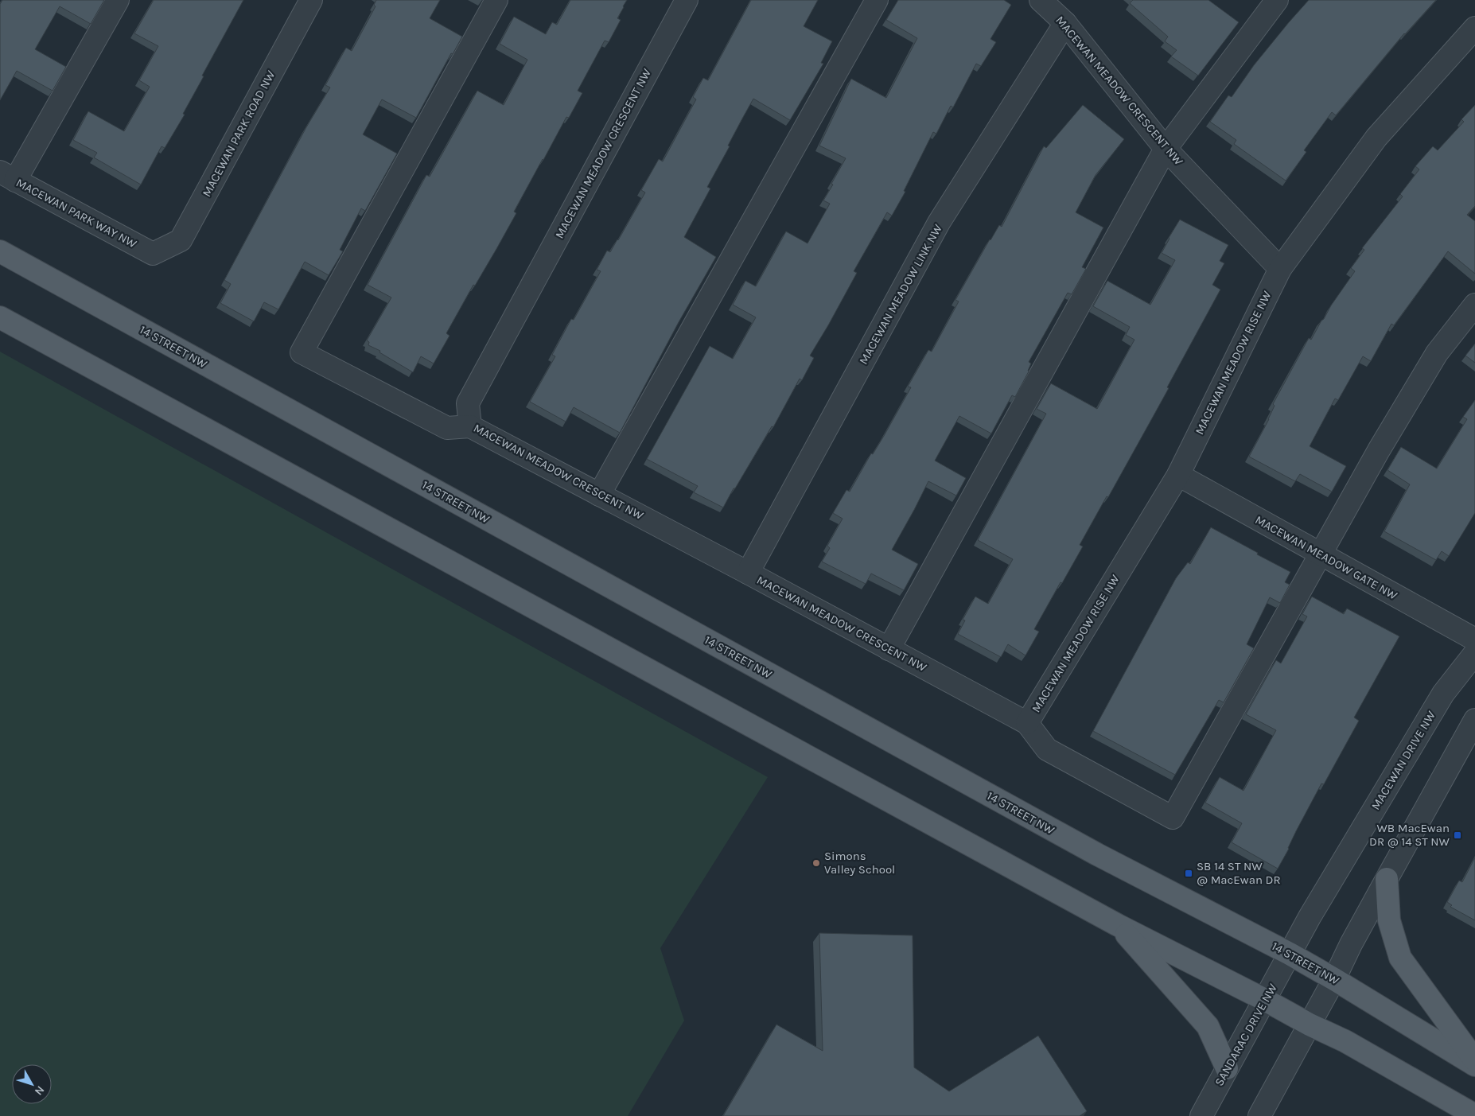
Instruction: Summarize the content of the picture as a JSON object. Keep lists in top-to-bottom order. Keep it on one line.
{"streets":{"main road":["14 STREET NW"],"street":["MACEWAN MEADOW CRESCENT NW","MACEWAN PARK ROAD NW","MACEWAN PARK WAY NW","MACEWAN MEADOW LINK NW","MACEWAN MEADOW RISE NW","MACEWAN MEADOW GATE NW","MACEWAN DRIVE NW","SANDARAC DRIVE NW"]},"crossings":[["MACEWAN MEADOW CRESCENT NW","MACEWAN MEADOW LINK NW"],["MACEWAN MEADOW CRESCENT NW","MACEWAN MEADOW RISE NW"],["MACEWAN PARK ROAD NW","MACEWAN PARK WAY NW"],["14 STREET NW","MACEWAN DRIVE NW"],["14 STREET NW","SANDARAC DRIVE NW"],["MACEWAN MEADOW RISE NW","MACEWAN MEADOW GATE NW"],["MACEWAN DRIVE NW","SANDARAC DRIVE NW"]],"places":{"transit":["WB MacEwan DR @ 14 ST NW","SB 14 ST NW @ MacEwan DR"],"other":["Simons Valley School"]},"north":"bottom right"}
